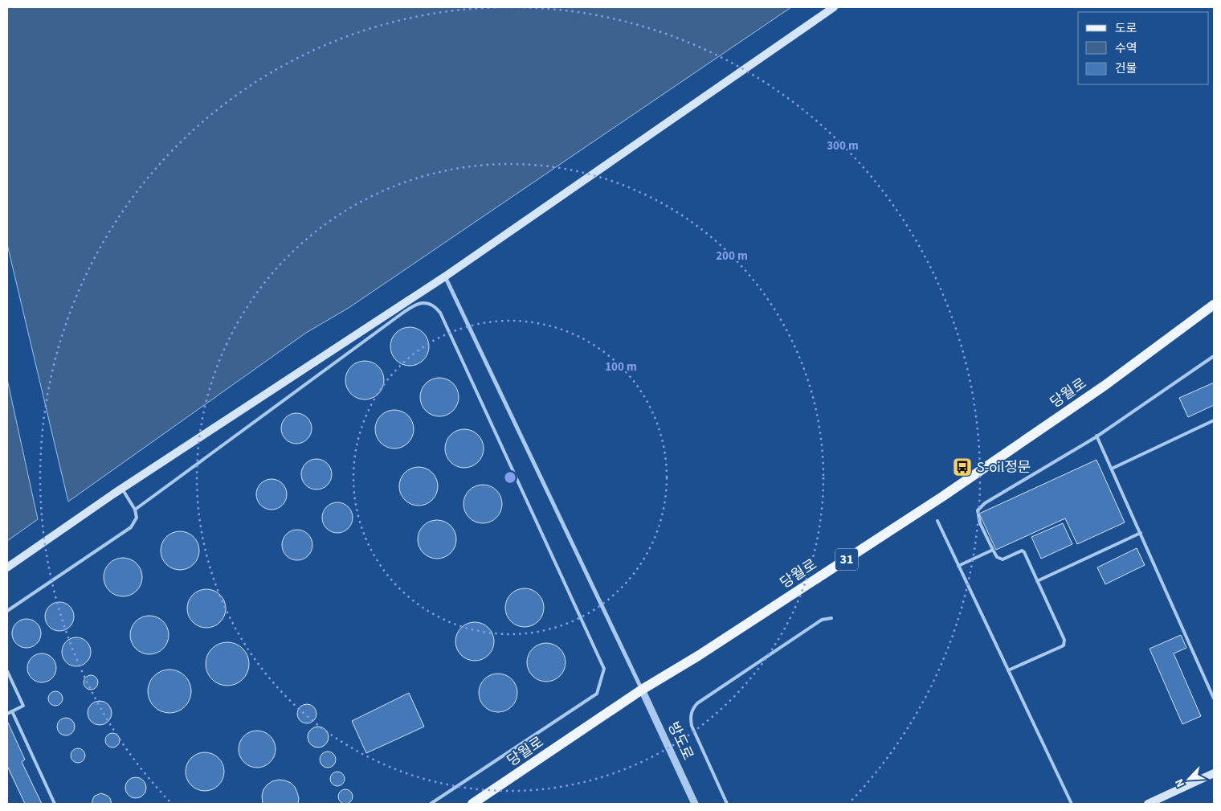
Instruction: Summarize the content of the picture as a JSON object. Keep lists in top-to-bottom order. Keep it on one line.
{"streets":{"main road":["당월로","31"],"street":["방도로"]},"crossings":[["당월로","방도로"]],"places":{"bus stop":["S-oil정문"]},"legend":["도로","수역","건물"],"north":"bottom left","rings":["300 m","200 m","100 m"]}
